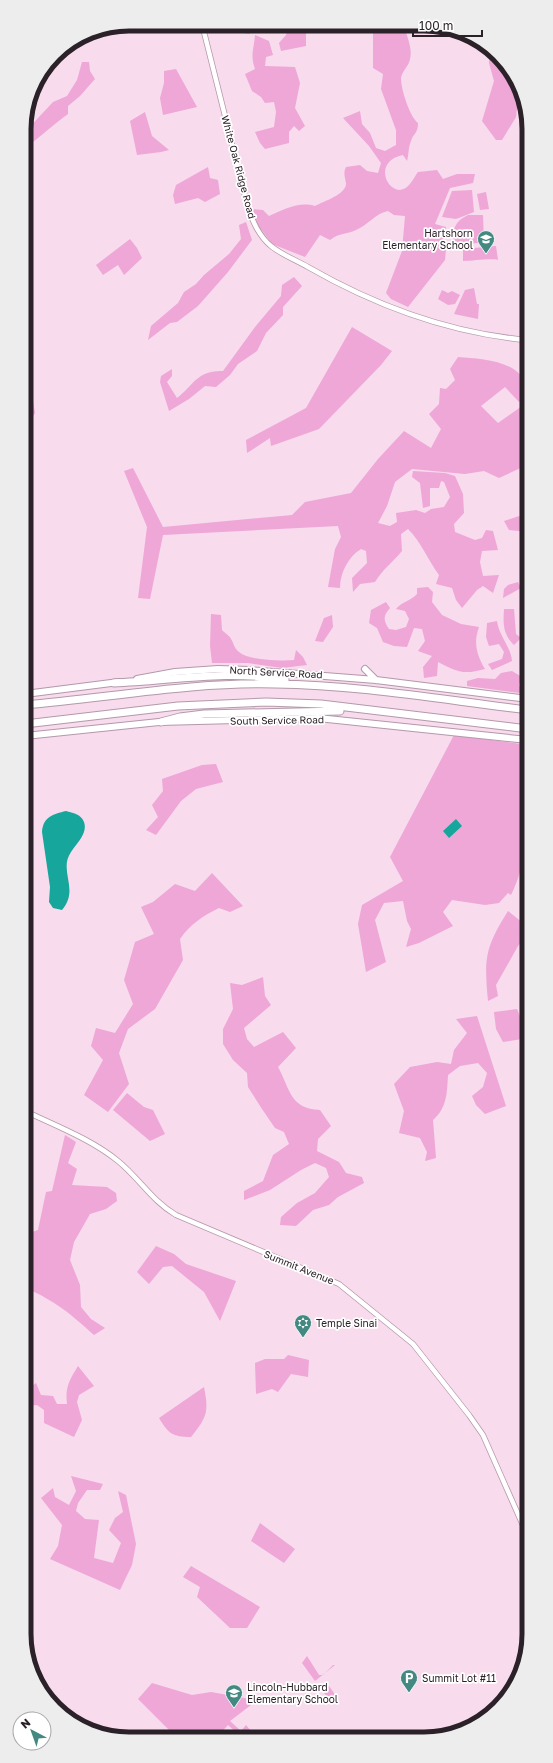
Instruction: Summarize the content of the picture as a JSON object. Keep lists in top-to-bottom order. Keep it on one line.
{"streets":{"main road":["North Service Road","South Service Road"],"street":["White Oak Ridge Road","Summit Avenue"]},"places":{"school or university":["Hartshorn Elementary School","Lincoln-Hubbard Elementary School"],"synagogue":["Temple Sinai"],"parking":["Summit Lot #11"]},"scale_bar":"100 m","north":"top left"}
